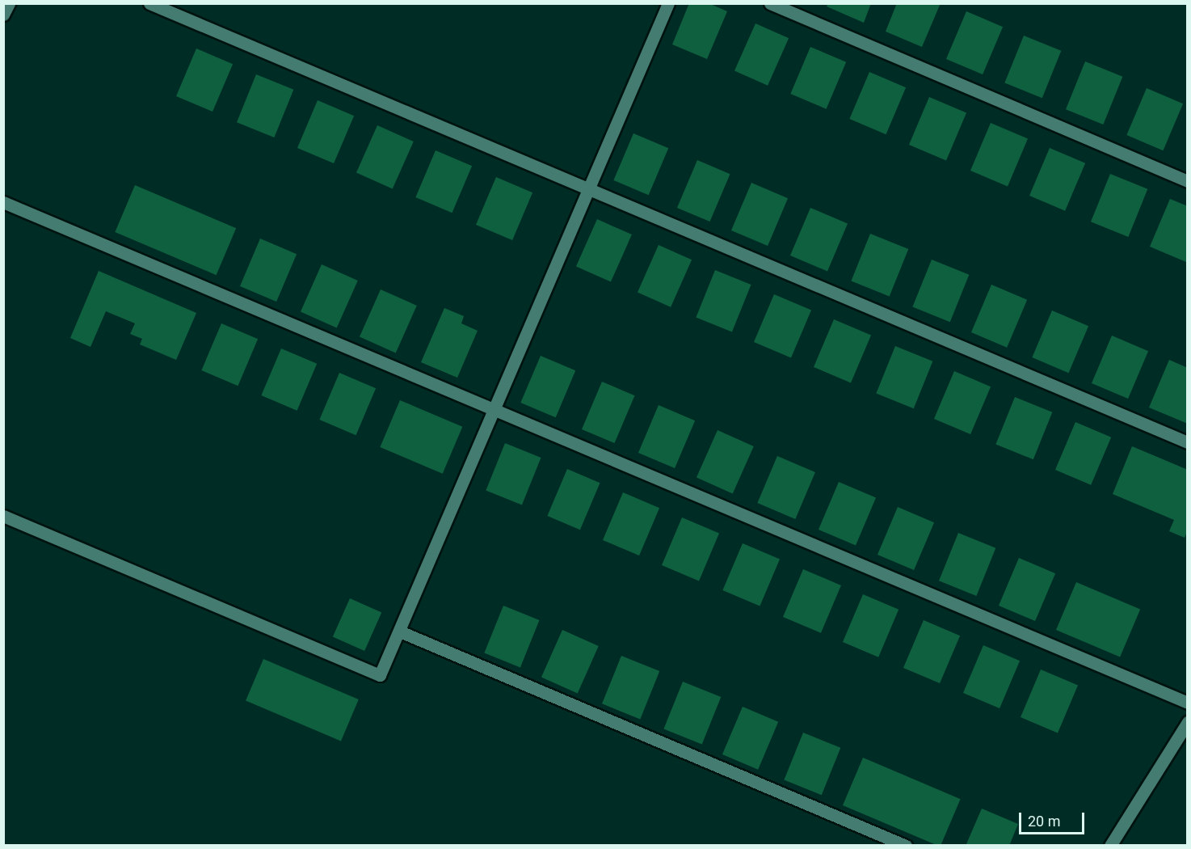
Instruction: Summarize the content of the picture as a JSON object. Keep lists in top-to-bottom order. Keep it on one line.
{"scale_bar":"20 m"}
